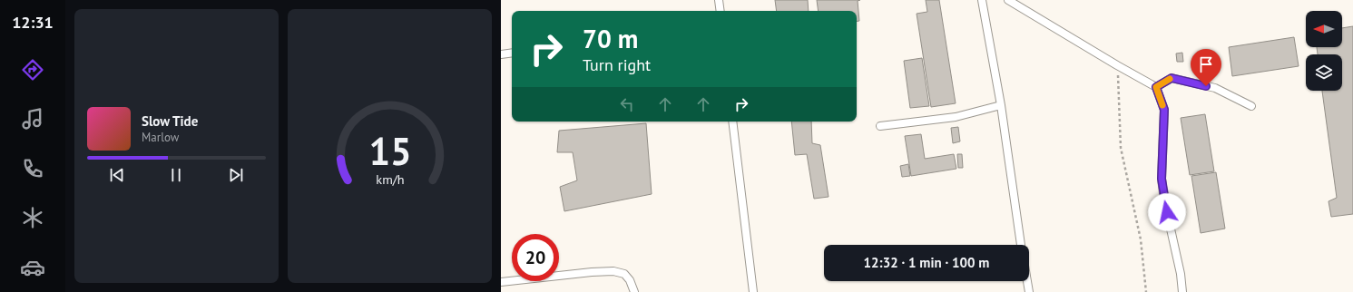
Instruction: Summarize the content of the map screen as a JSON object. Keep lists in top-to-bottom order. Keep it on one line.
{"north":"left","page":{"tabs":"12:31","turn":["70 m","Turn right"],"song":["Slow Tide","Marlow"],"limit":"20","trip":"12:32 · 1 min · 100 m","gauge":["15","km/h"]}}
